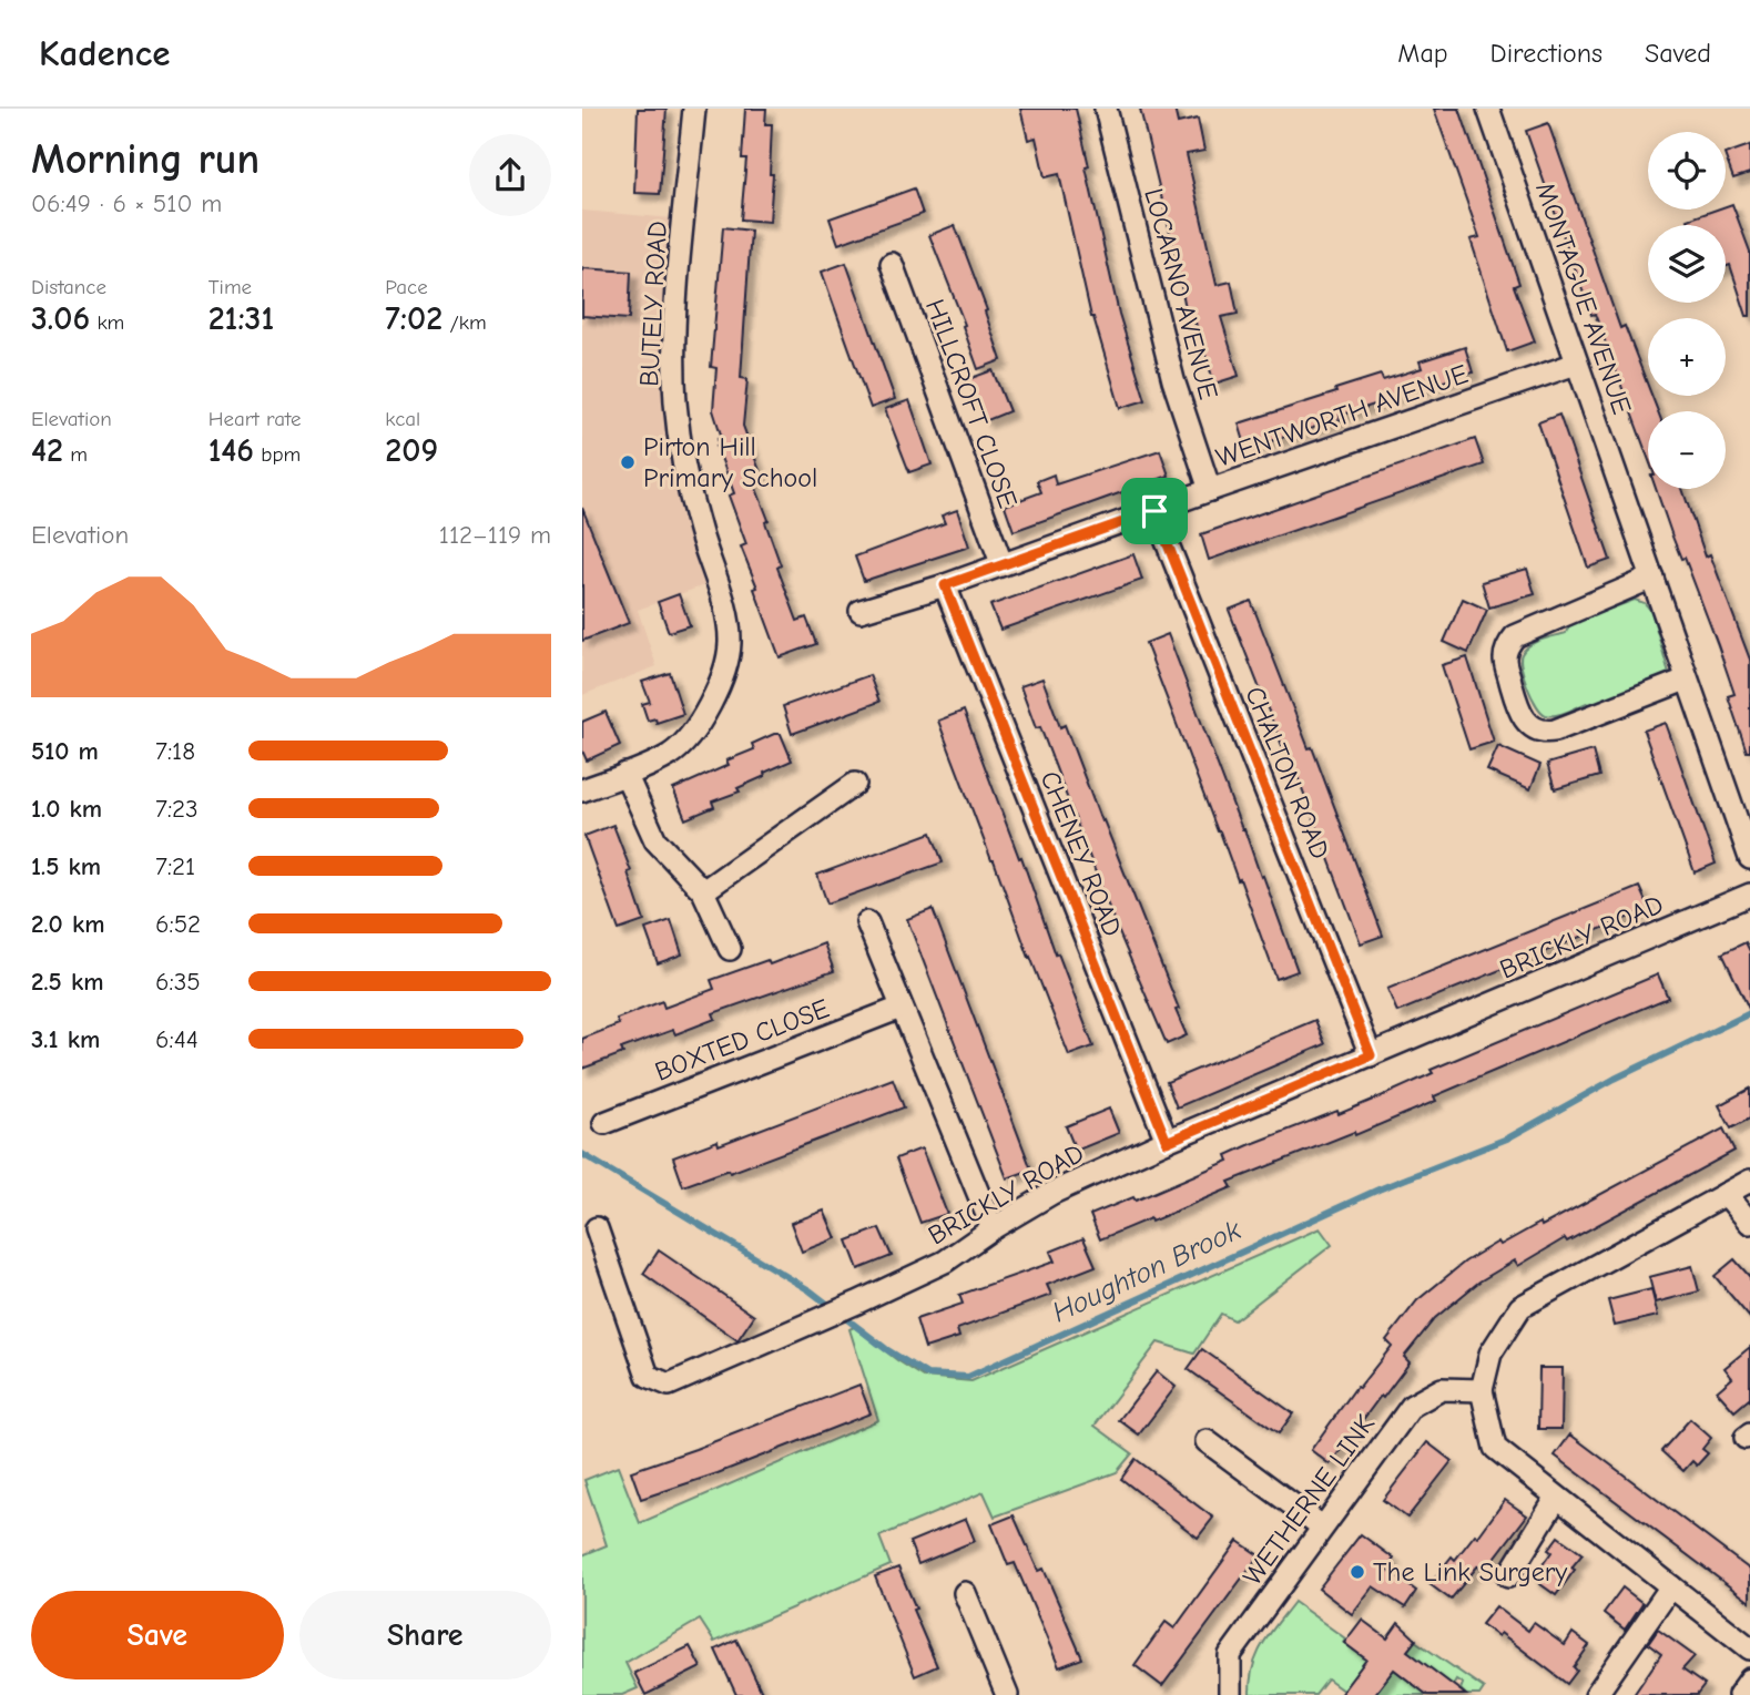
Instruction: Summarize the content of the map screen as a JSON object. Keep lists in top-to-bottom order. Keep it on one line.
{"streets":{"street":["LOCARNO AVENUE","MONTAGUE AVENUE","BUTELY ROAD","HILLCROFT CLOSE","WENTWORTH AVENUE","CHALTON ROAD","CHENEY ROAD","BRICKLY ROAD","BOXTED CLOSE","WETHERNE LINK"]},"crossings":[["LOCARNO AVENUE","WENTWORTH AVENUE"],["MONTAGUE AVENUE","WENTWORTH AVENUE"],["HILLCROFT CLOSE","WENTWORTH AVENUE"],["WENTWORTH AVENUE","CHALTON ROAD"],["WENTWORTH AVENUE","CHENEY ROAD"],["CHALTON ROAD","BRICKLY ROAD"],["CHENEY ROAD","BRICKLY ROAD"]],"water":["Houghton Brook"],"places":["Pirton Hill Primary School","The Link Surgery"],"page":{"header":"Kadence","nav":["Map","Directions","Saved"],"heading":["Morning run","06:49 · 6 × 510 m"],"map_buttons":["+","−"],"stats":[["Distance","3.06 km"],["Time","21:31"],["Pace","7:02 /km"],["Elevation","42 m"],["Heart rate","146 bpm"],["kcal","209"]],"chart":["Elevation","112–119 m"],"list":[{"name":"510 m","note":"7:18"},{"name":"1.0 km","note":"7:23"},{"name":"1.5 km","note":"7:21"},{"name":"2.0 km","note":"6:52"},{"name":"2.5 km","note":"6:35"},{"name":"3.1 km","note":"6:44"}],"buttons":["Save","Share"]}}
